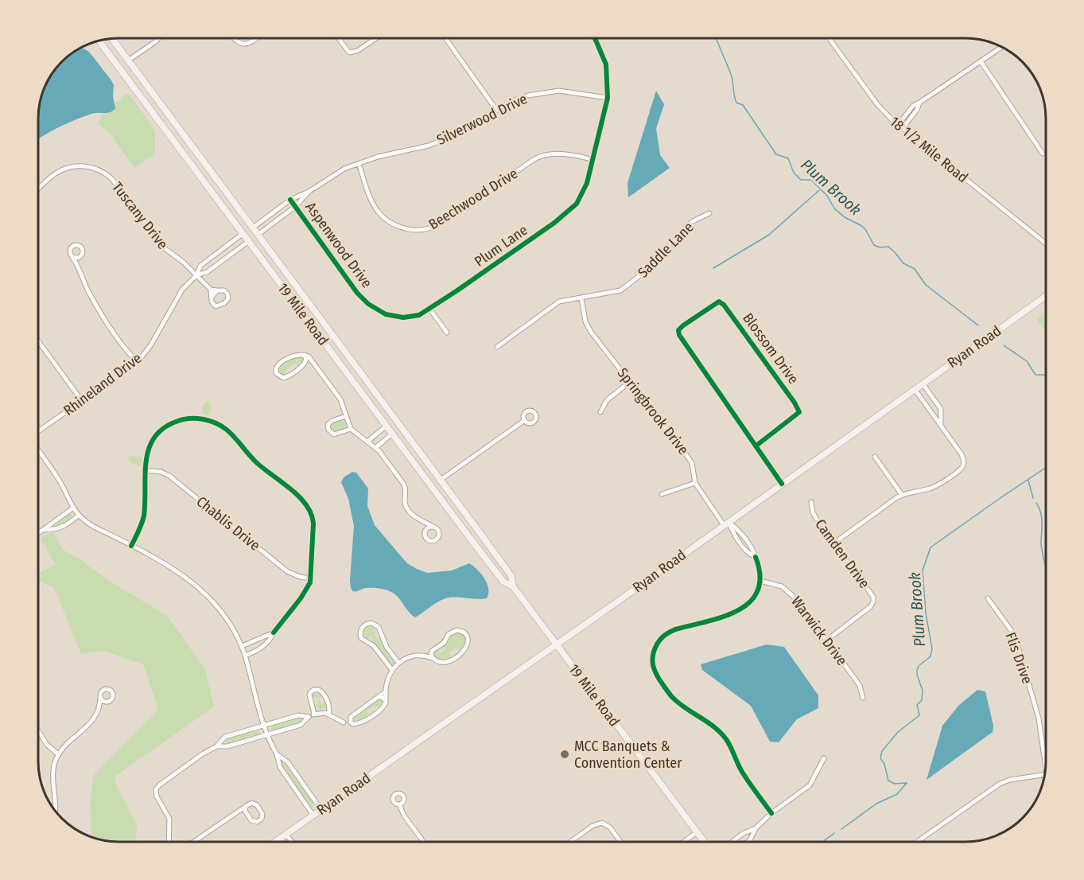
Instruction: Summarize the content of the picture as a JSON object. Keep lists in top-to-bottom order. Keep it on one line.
{"streets":{"main road":["19 Mile Road","Ryan Road"],"street":["Silverwood Drive","18 1/2 Mile Road","Beechwood Drive","Tuscany Drive","Aspenwood Drive","Plum Lane","Saddle Lane","Blossom Drive","Rhineland Drive","Springbrook Drive","Chablis Drive","Camden Drive","Warwick Drive","Flis Drive"]},"crossings":[["Silverwood Drive","Beechwood Drive"],["Silverwood Drive","Aspenwood Drive"],["Silverwood Drive","Plum Lane"],["Silverwood Drive","19 Mile Road"],["Beechwood Drive","Plum Lane"],["Tuscany Drive","Rhineland Drive"],["Aspenwood Drive","Plum Lane"],["Saddle Lane","Springbrook Drive"],["19 Mile Road","Ryan Road"],["19 Mile Road","Rhineland Drive"],["Ryan Road","Springbrook Drive"],["Springbrook Drive","Warwick Drive"],["Camden Drive","Warwick Drive"]],"water":["Plum Brook"],"places":["MCC Banquets & Convention Center"]}
